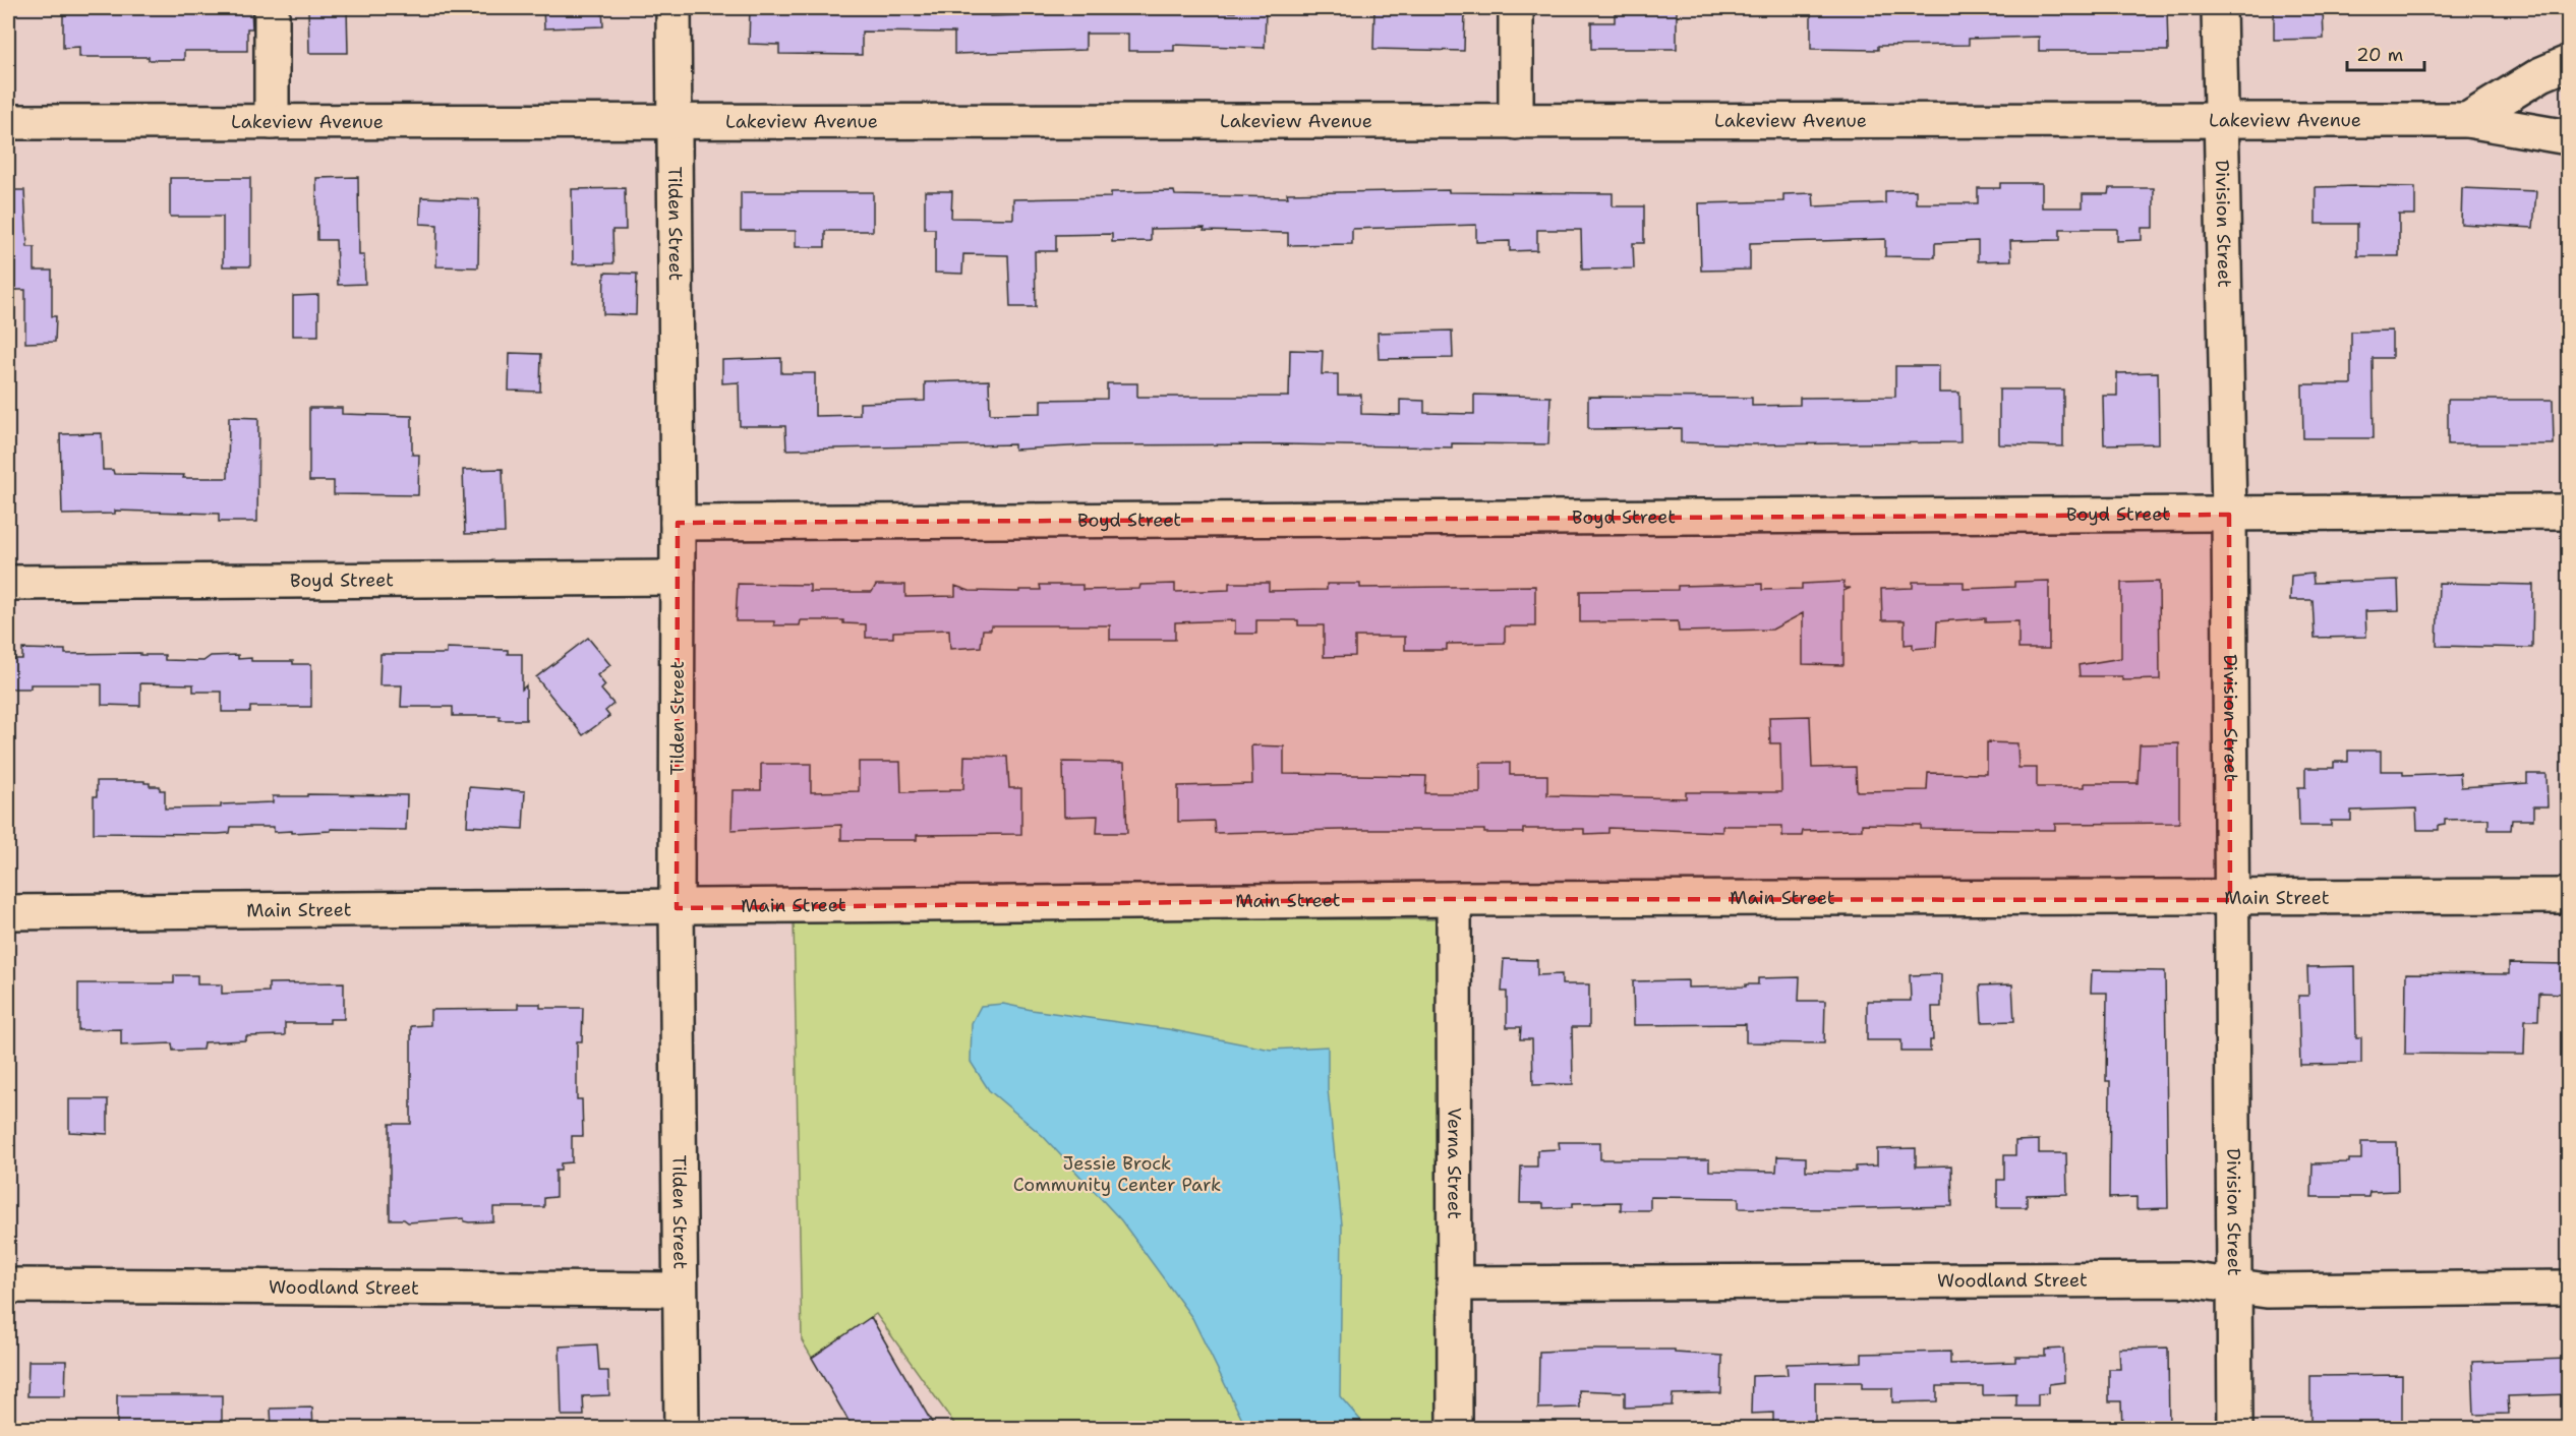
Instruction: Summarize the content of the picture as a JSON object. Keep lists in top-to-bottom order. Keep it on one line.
{"streets":{"street":["Lakeview Avenue","Tilden Street","Division Street","Boyd Street","Main Street","Verna Street","Woodland Street"]},"crossings":[["Lakeview Avenue","Tilden Street"],["Lakeview Avenue","Division Street"],["Tilden Street","Boyd Street"],["Tilden Street","Main Street"],["Tilden Street","Woodland Street"],["Division Street","Boyd Street"],["Division Street","Main Street"],["Division Street","Woodland Street"],["Main Street","Verna Street"],["Verna Street","Woodland Street"]],"parks":["Jessie Brock Community Center Park"],"scale_bar":"20 m"}
